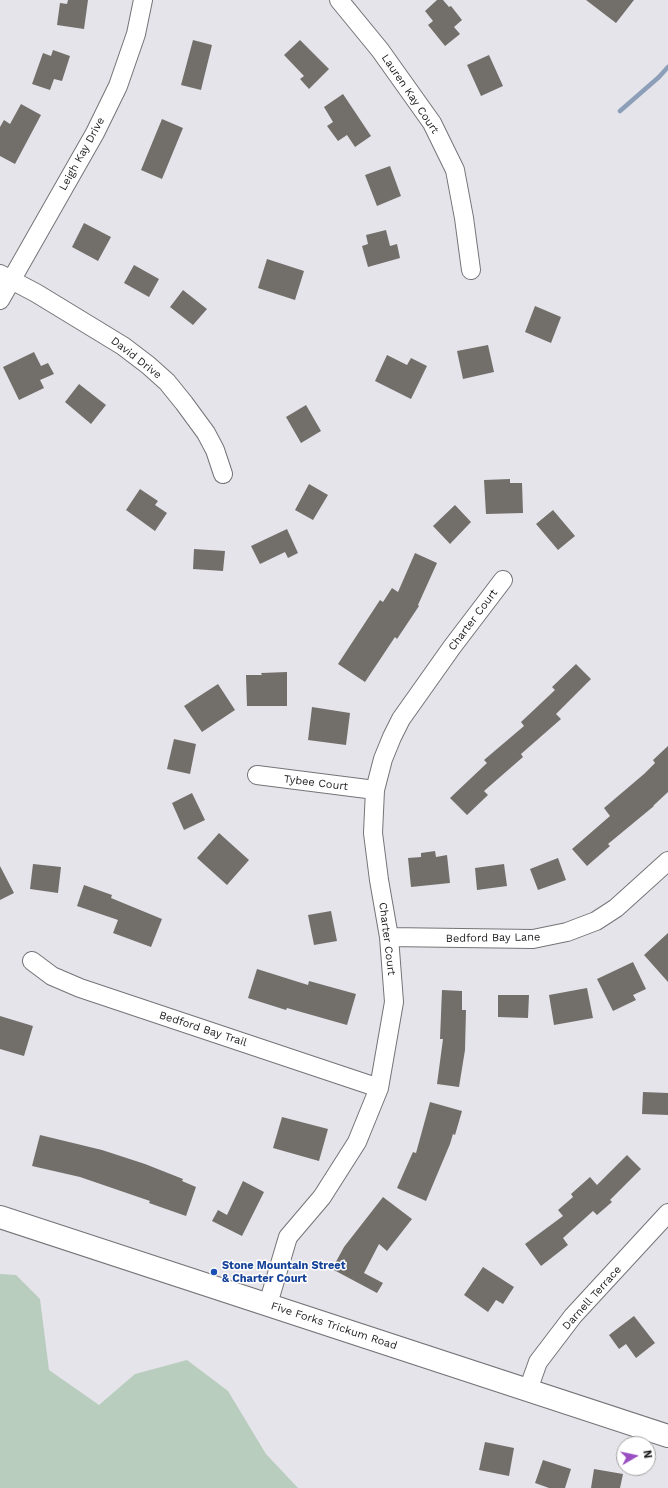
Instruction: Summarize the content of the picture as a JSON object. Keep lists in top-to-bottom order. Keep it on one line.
{"streets":{"main road":["Five Forks Trickum Road"],"street":["Lauren Kay Court","Leigh Kay Drive","David Drive","Charter Court","Tybee Court","Bedford Bay Lane","Bedford Bay Trail","Darnell Terrace"]},"crossings":[["Leigh Kay Drive","David Drive"],["Charter Court","Tybee Court"],["Charter Court","Bedford Bay Lane"],["Charter Court","Bedford Bay Trail"],["Charter Court","Five Forks Trickum Road"],["Darnell Terrace","Five Forks Trickum Road"]],"places":["Stone Mountain Street & Charter Court"],"north":"right"}
